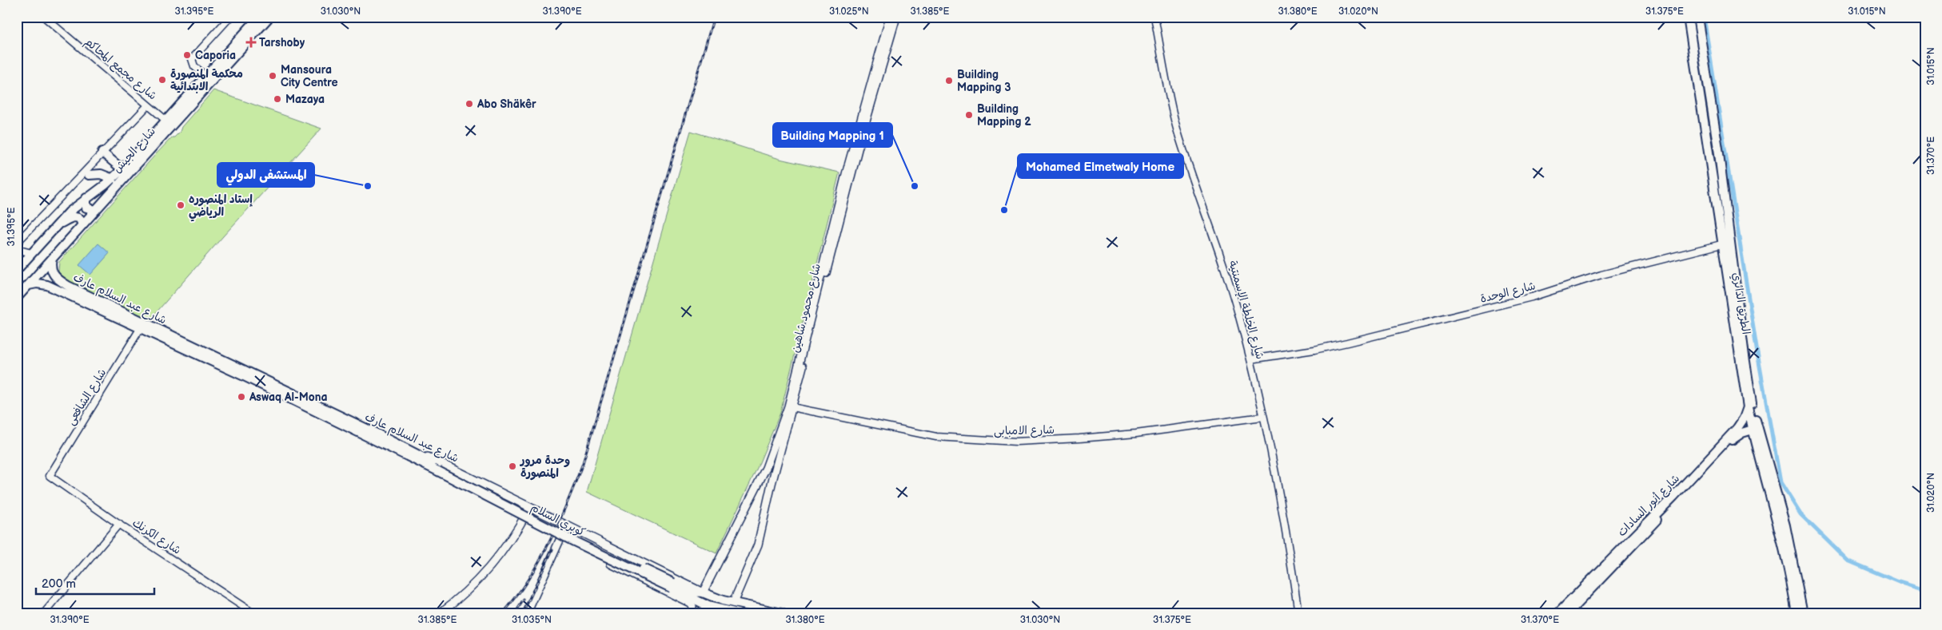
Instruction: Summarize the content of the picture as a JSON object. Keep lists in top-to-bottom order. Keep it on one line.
{"streets":{"main road":["شارع الجيش","شارع عبد السلام عارف","الطريق الدائري","شارع محمود شاهين","شارع أنور السادات","كوبري السلام"],"street":["شارع مجمع المحاكم","شارع الوحدة","شارع الخلطة الإسمنتية","شارع الشافعى","شارع الامبابى","شارع الكرنك"]},"crossings":[["شارع مجمع المحاكم","شارع الجيش"],["شارع الجيش","شارع عبد السلام عارف"],["شارع الوحدة","الطريق الدائري"],["شارع الوحدة","شارع الخلطة الإسمنتية"],["شارع عبد السلام عارف","شارع محمود شاهين"],["شارع عبد السلام عارف","شارع الشافعى"],["شارع عبد السلام عارف","كوبري السلام"],["الطريق الدائري","شارع أنور السادات"],["شارع محمود شاهين","شارع الامبابى"],["شارع محمود شاهين","كوبري السلام"],["شارع الخلطة الإسمنتية","شارع الامبابى"],["شارع الشافعى","شارع الكرنك"]],"places":{"health":["Tarshoby"],"other":["Caporia","Mansoura City Centre","محكمة المنصورة الابتدائية","Building Mapping 3","Mazaya","Abo Shäkêr","Building Mapping 2","المستشفى الدولي","Building Mapping 1","إستاد المنصوره الرياضي","Mohamed Elmetwaly Home","Aswaq Al-Mona","وحدة مرور المنصورة"]},"scale_bar":"200 m","coordinates":["31.395°E","31.030°N","31.390°E","31.025°N","31.385°E","31.380°E","31.020°N","31.375°E","31.015°N","31.370°E","31.035°N"]}
